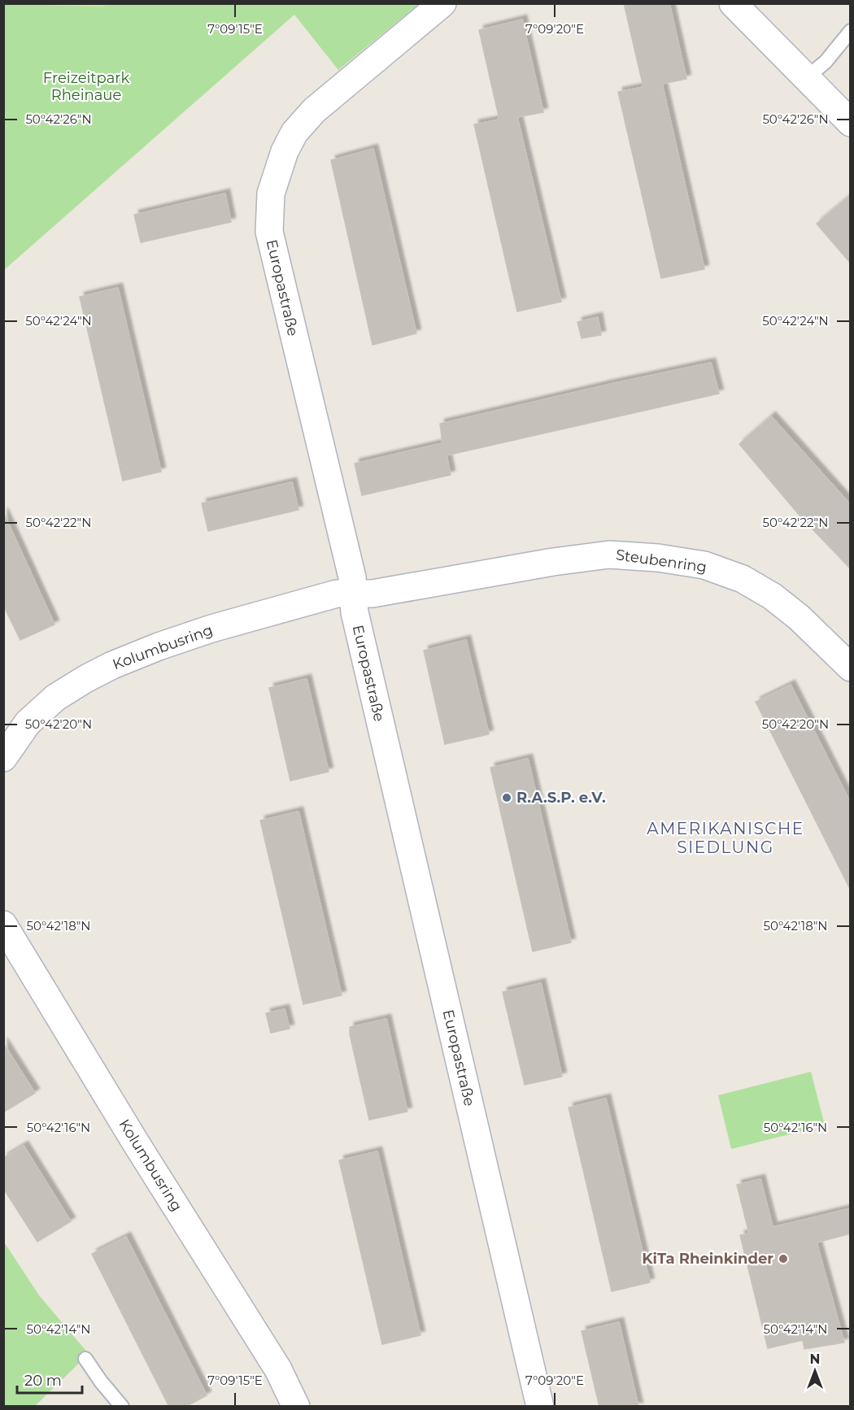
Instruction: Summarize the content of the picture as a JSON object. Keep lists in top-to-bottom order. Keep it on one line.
{"streets":{"street":["Europastraße","Steubenring","Kolumbusring"]},"crossings":[["Europastraße","Steubenring"],["Europastraße","Kolumbusring"],["Steubenring","Kolumbusring"]],"districts":["AMERIKANISCHE SIEDLUNG"],"parks":["Freizeitpark Rheinaue"],"places":["R.A.S.P. e.V.","KiTa Rheinkinder"],"scale_bar":"20 m","north":"top","coordinates":["7°09'15\"E","7°09'20\"E","50°42'26\"N","50°42'24\"N","50°42'22\"N","50°42'20\"N","50°42'18\"N","50°42'16\"N","50°42'14\"N"]}
